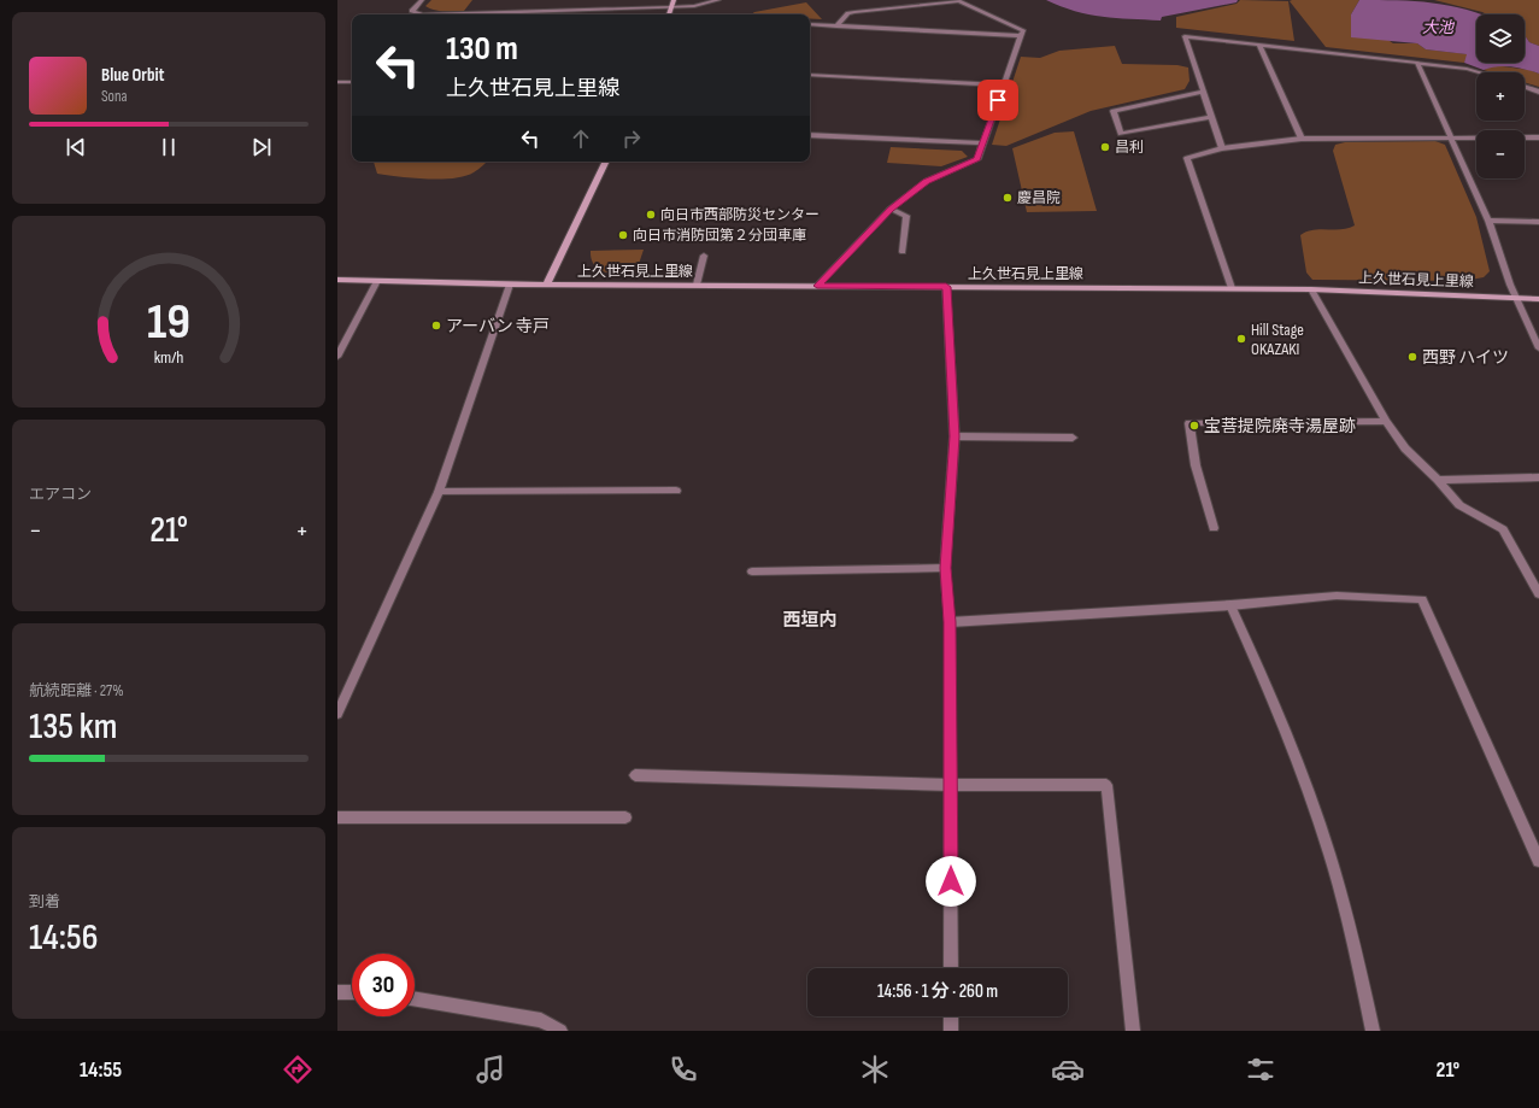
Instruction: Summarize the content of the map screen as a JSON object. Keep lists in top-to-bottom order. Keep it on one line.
{"streets":{"main road":["上久世石見上里線"]},"districts":["西垣内"],"water":["大池"],"places":["昌利","慶昌院","向日市西部防災センター","向日市消防団第２分団車庫","アーバン 寺戸","Hill Stage OKAZAKI","西野 ハイツ","宝菩提院廃寺湯屋跡"],"page":{"map_buttons":["+","−"],"turn":["130 m","上久世石見上里線"],"song":["Blue Orbit","Sona"],"tile":["エアコン",["航続距離 · 27%","135 km"],["到着","14:56"]],"heat":["−","21°","+"],"limit":"30","trip":"14:56 · 1 分 · 260 m","tabs":["14:55","21°"],"gauge":["19","km/h"]}}
